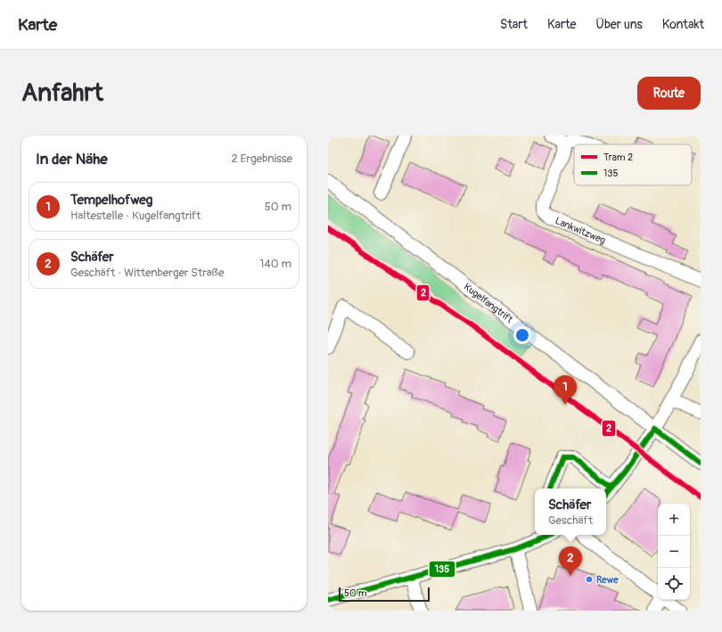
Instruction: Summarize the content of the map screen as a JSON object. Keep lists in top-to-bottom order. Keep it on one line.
{"streets":{"street":["Lankwitzweg","Kugelfangtrift"]},"places":["Rewe"],"lines":["tram line 2","transit line 135"],"legend":["Tram 2","135"],"scale_bar":"50 m","page":{"header":"Karte","nav":["Start","Karte","Über uns","Kontakt"],"buttons":"Route","title":"Anfahrt","heading":["In der Nähe","2 Ergebnisse"],"list":[{"mark":"1","name":"Tempelhofweg","note":"Haltestelle · Kugelfangtrift","value":"50 m"},{"mark":"2","name":"Schäfer","note":"Geschäft · Wittenberger Straße","value":"140 m"}],"pins":["1","2"],"popup":["Schäfer","Geschäft"],"map_buttons":["+","−"],"scale":"50 m"}}
